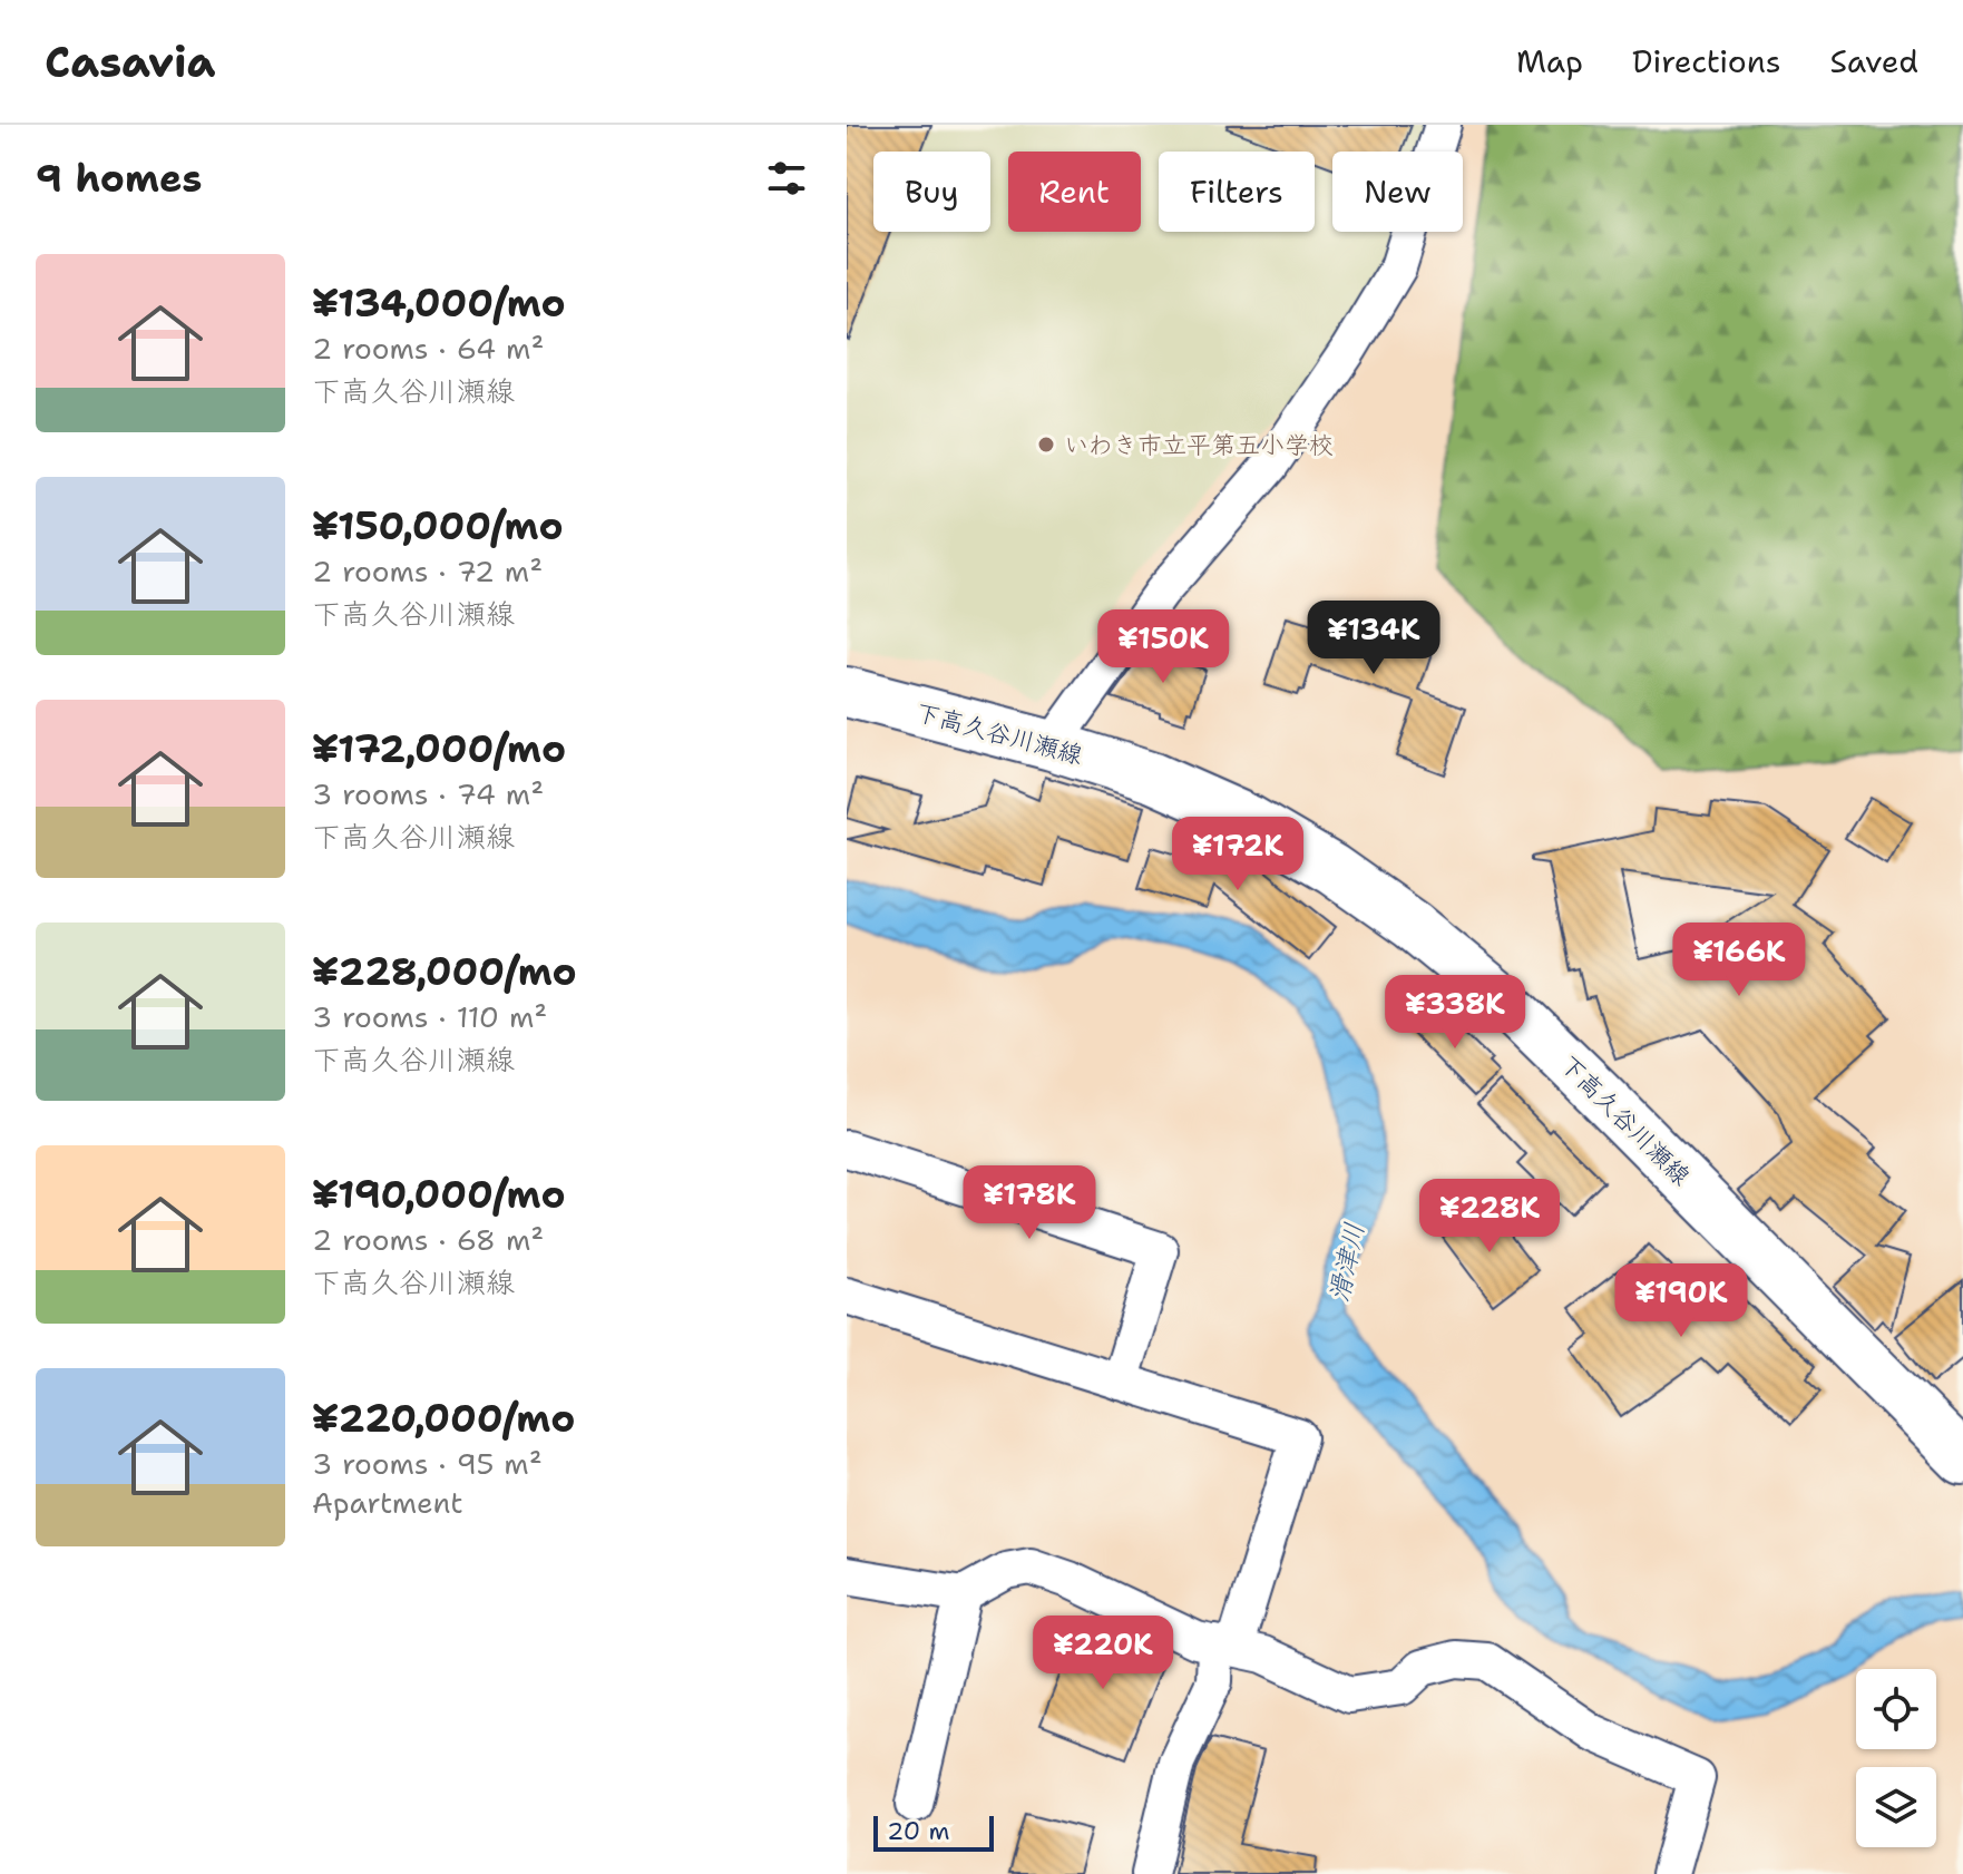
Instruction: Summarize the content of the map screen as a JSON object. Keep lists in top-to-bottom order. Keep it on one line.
{"streets":{"main road":["下高久谷川瀬線"]},"water":["滑津川"],"places":["いわき市立平第五小学校"],"scale_bar":"20 m","page":{"header":"Casavia","nav":["Map","Directions","Saved"],"heading":"9 homes","chip":["Buy","Rent","Filters","New"],"list":[{"name":"¥134,000/mo","note":"2 rooms · 64 m² · 下高久谷川瀬線"},{"name":"¥150,000/mo","note":"2 rooms · 72 m² · 下高久谷川瀬線"},{"name":"¥172,000/mo","note":"3 rooms · 74 m² · 下高久谷川瀬線"},{"name":"¥228,000/mo","note":"3 rooms · 110 m² · 下高久谷川瀬線"},{"name":"¥190,000/mo","note":"2 rooms · 68 m² · 下高久谷川瀬線"},{"name":"¥220,000/mo","note":"3 rooms · 95 m² · Apartment"}],"price":["¥134K","¥150K","¥172K","¥166K","¥338K","¥178K","¥228K","¥190K","¥220K"],"scale":"20 m"}}
